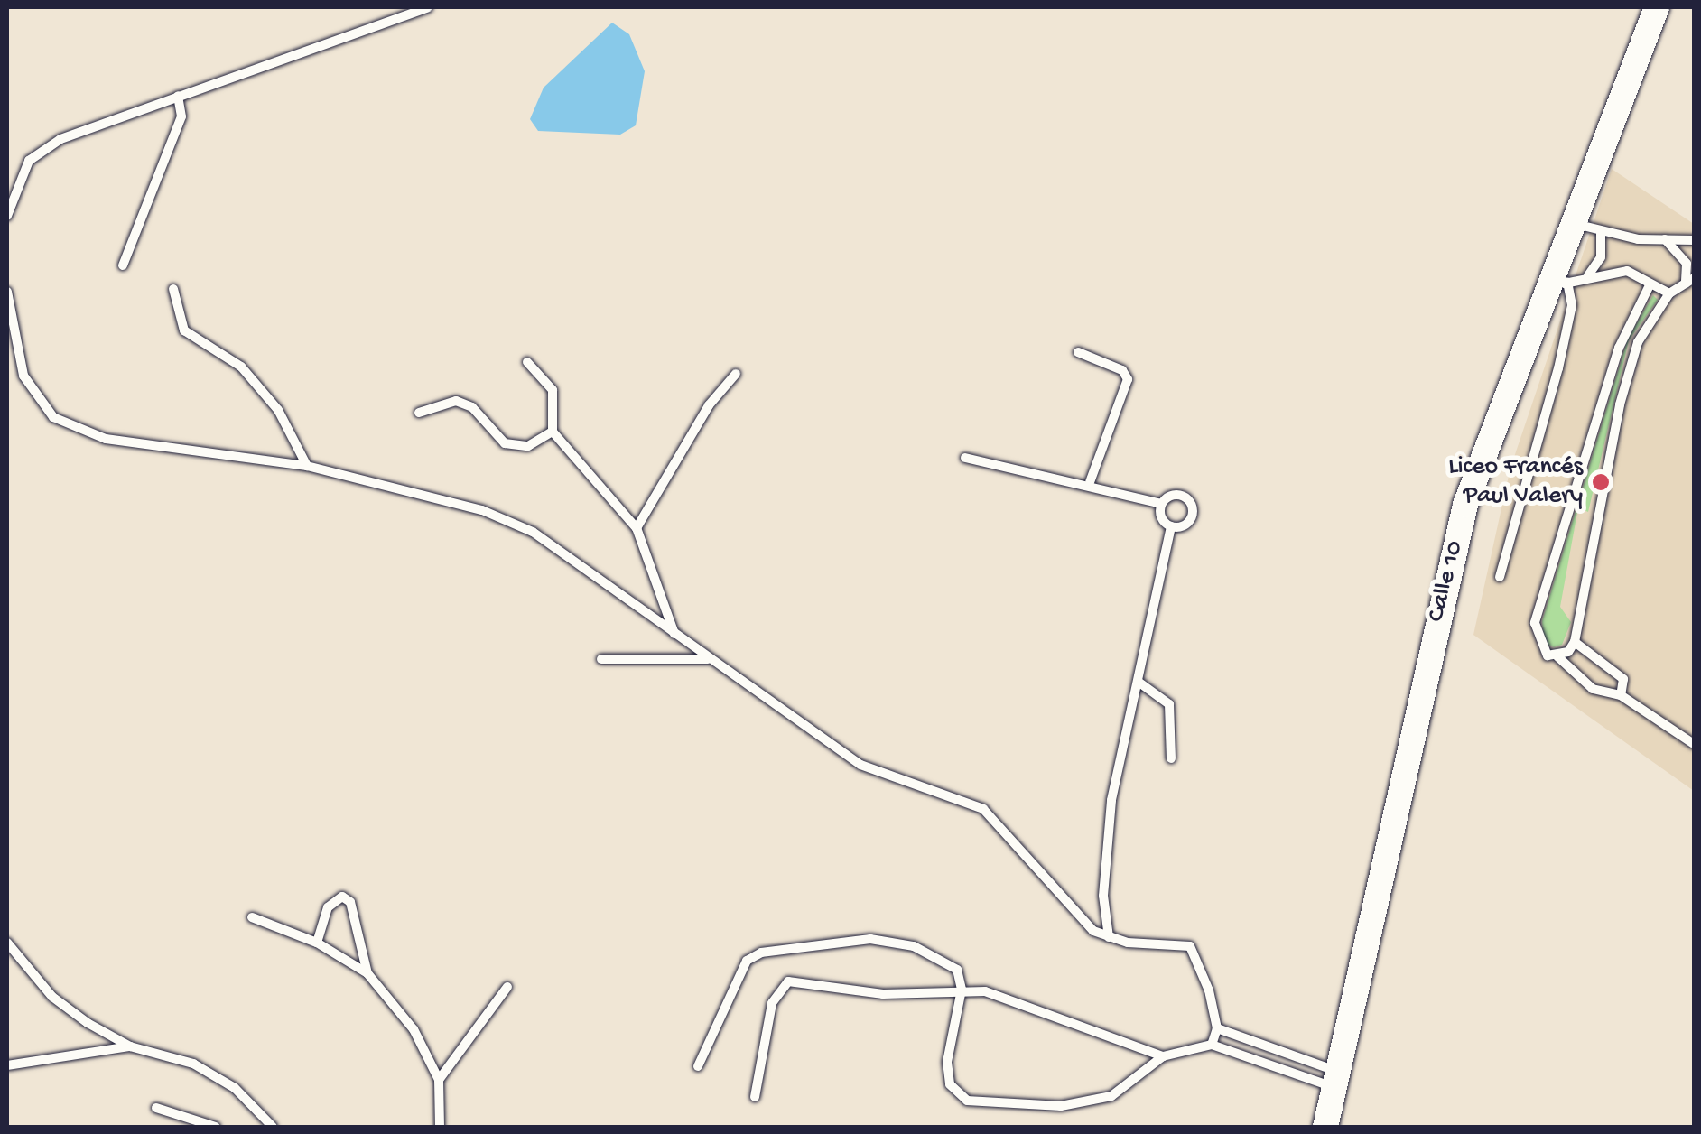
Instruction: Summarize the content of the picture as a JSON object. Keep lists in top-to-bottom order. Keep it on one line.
{"streets":{"main road":["Calle 10"]},"places":["Liceo Francés Paul Valery"]}
